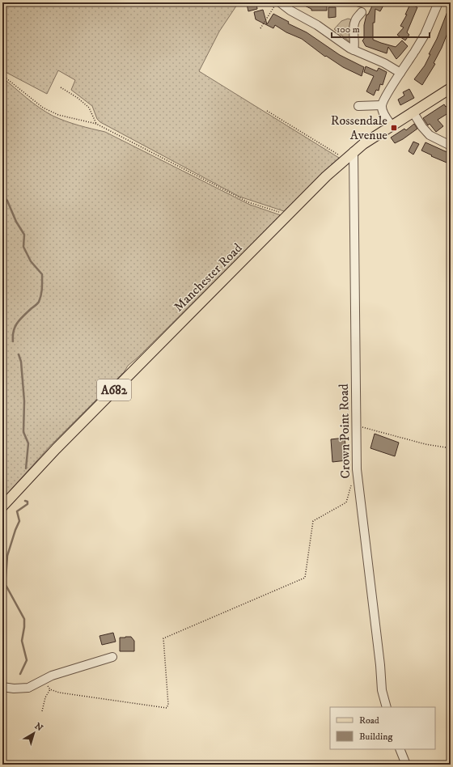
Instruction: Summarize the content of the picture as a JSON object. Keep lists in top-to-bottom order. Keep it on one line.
{"streets":{"main road":["Manchester Road","A682"],"street":["Crown Point Road"]},"crossings":[["Manchester Road","Crown Point Road"]],"places":{"transit":["Rossendale Avenue"]},"legend":["Road","Building"],"scale_bar":"100 m","north":"top right"}
